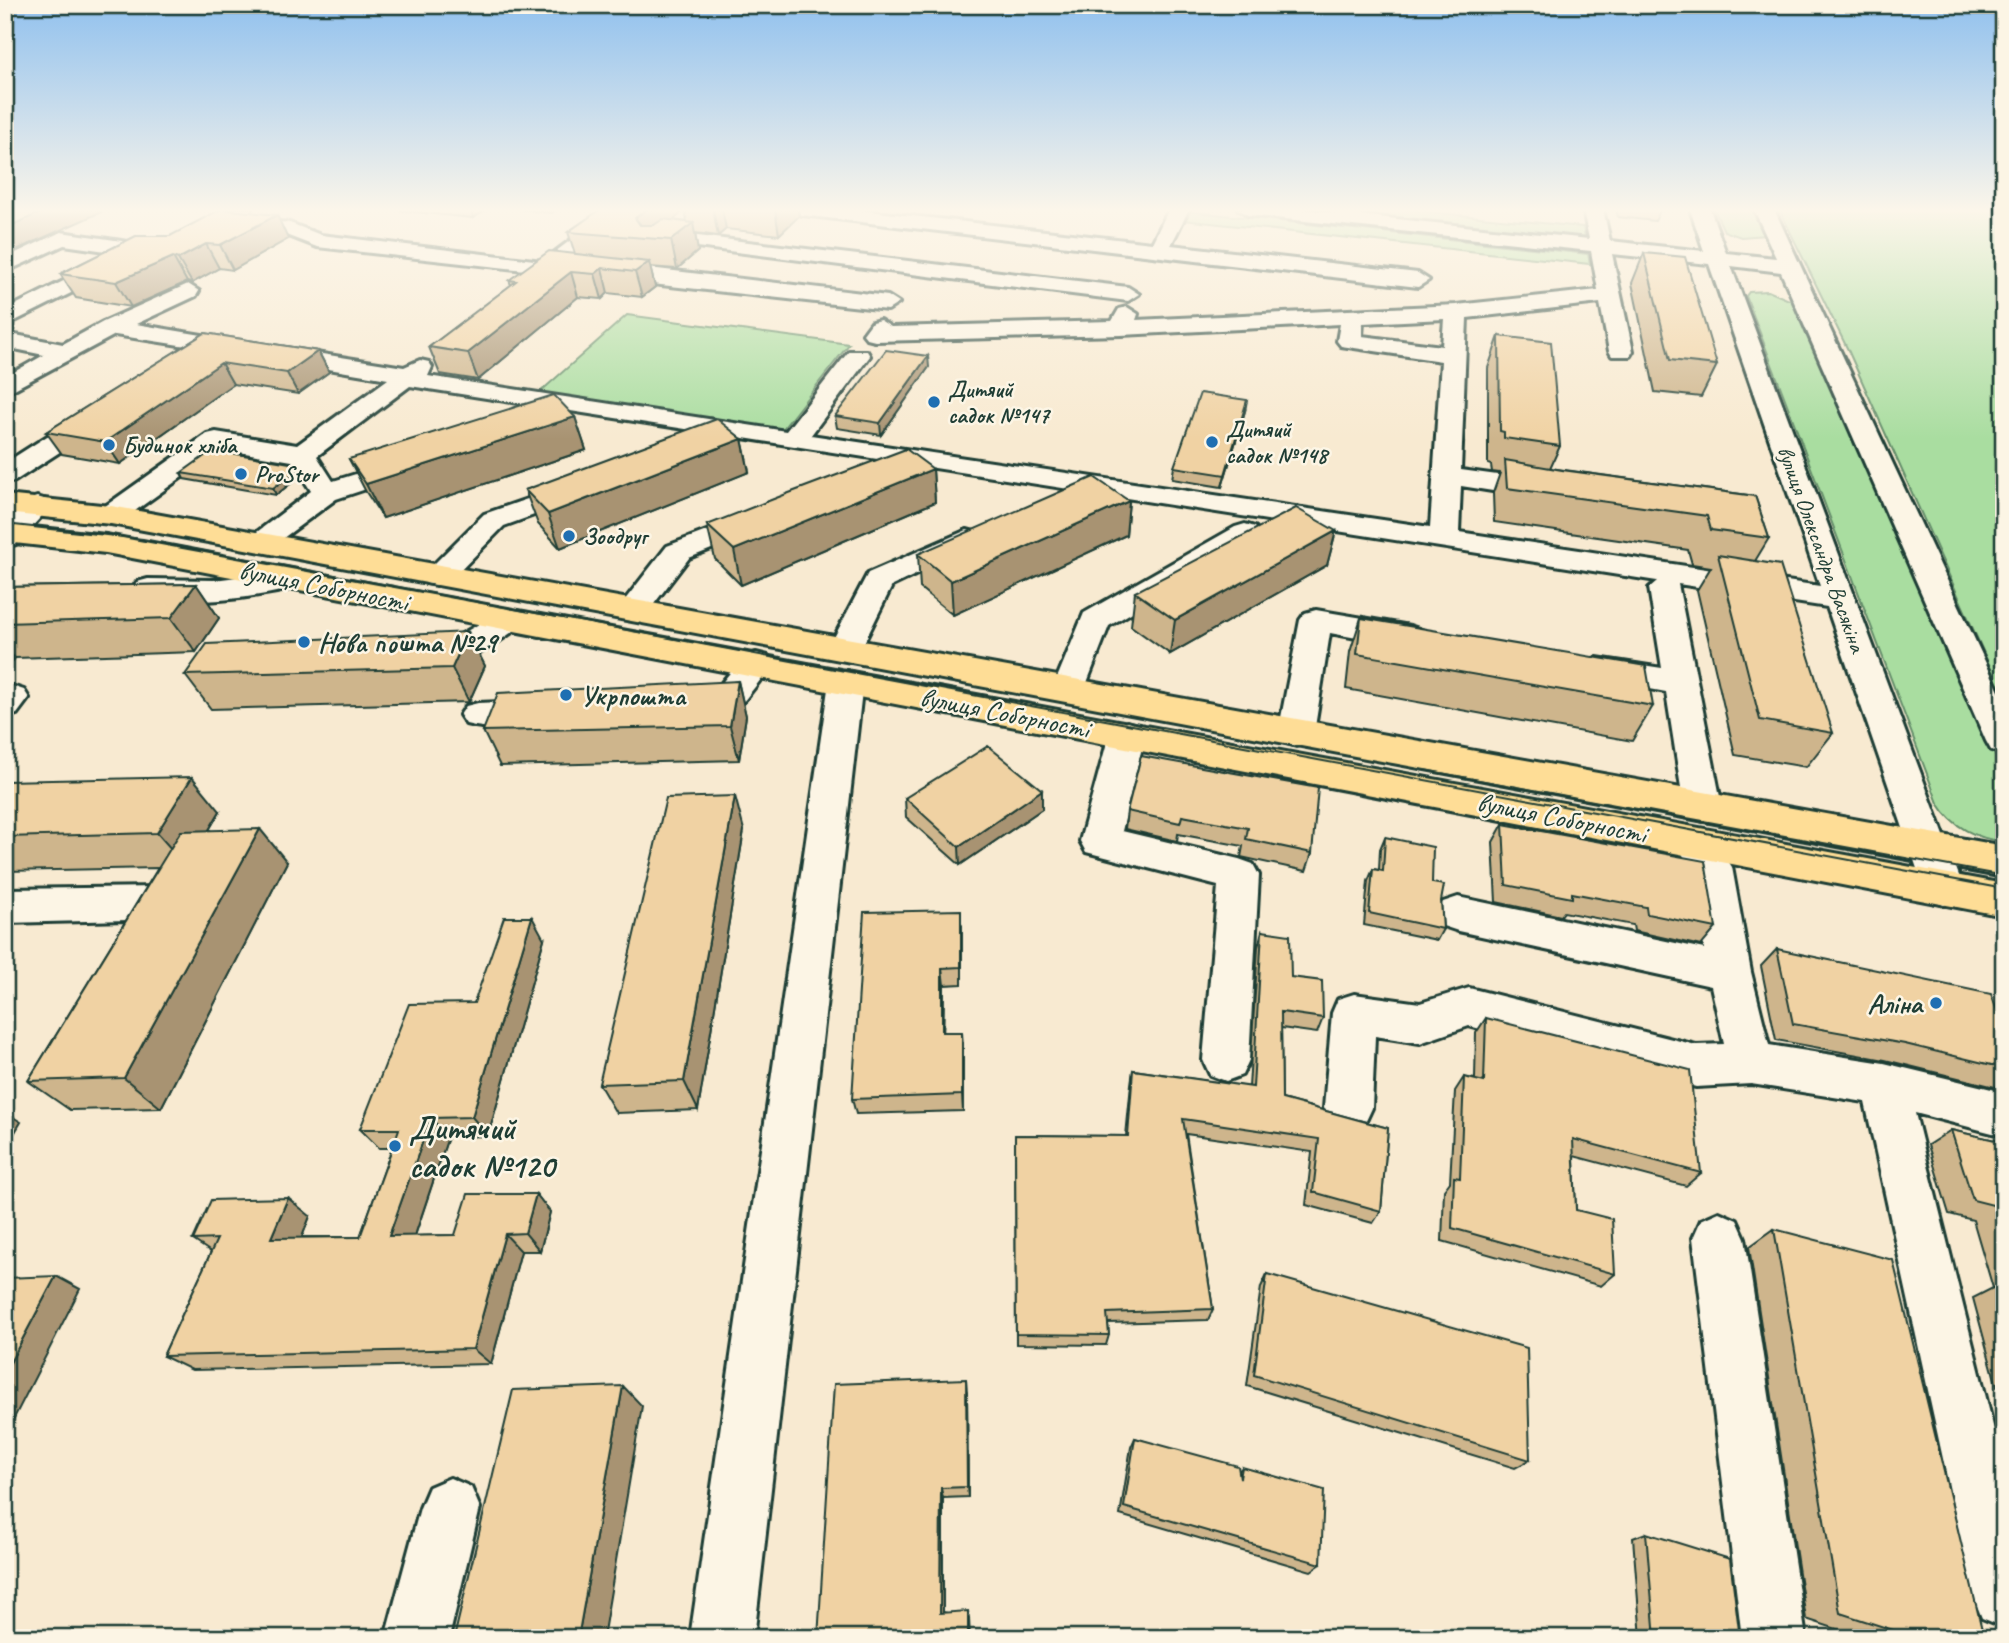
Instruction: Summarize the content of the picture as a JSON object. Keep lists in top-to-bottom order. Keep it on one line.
{"streets":{"main road":["вулиця Соборності"],"street":["вулиця Олександра Васякіна"]},"crossings":[["вулиця Олександра Васякіна","вулиця Соборності"]],"places":["Дитяий садок №147","Дитяий садок №148","Будинок хліба","ProStor","Зоодруг","Нова пошта №29","Укрпошта","Аліна","Дитячий садок №120"]}
